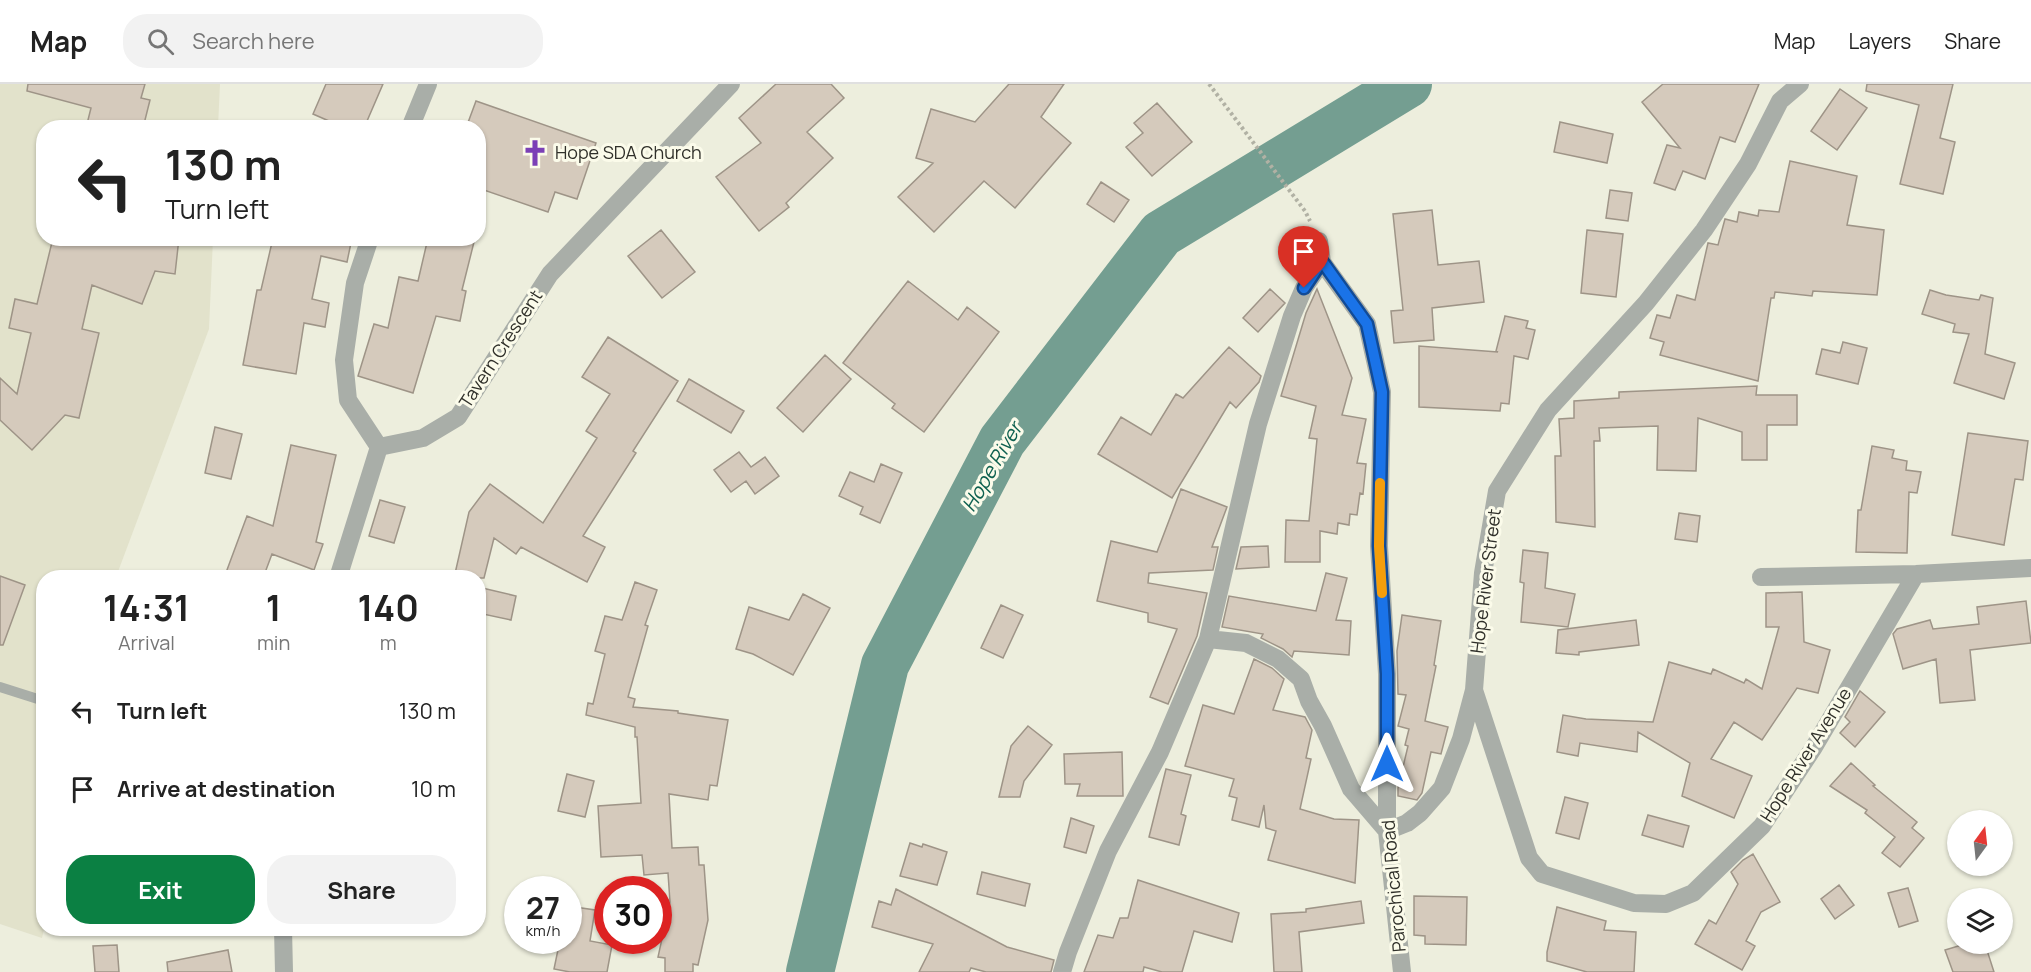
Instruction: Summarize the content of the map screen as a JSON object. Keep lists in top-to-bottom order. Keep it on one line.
{"streets":{"street":["Tavern Crescent","Hope River Street","Hope River Avenue","Parochical Road"]},"crossings":[["Hope River Street","Hope River Avenue"],["Hope River Street","Parochical Road"]],"water":["Hope River"],"places":{"church":["Hope SDA Church"]},"north":"top","page":{"header":"Map","search":"Search here","nav":["Map","Layers","Share"],"turn":["130 m","Turn left"],"eta":["14:31","Arrival","1","min","140","m"],"list":[{"name":"Turn left","value":"130 m"},{"name":"Arrive at destination","value":"10 m"}],"buttons":["Exit","Share"],"speed":"27 km/h","limit":"30"}}
